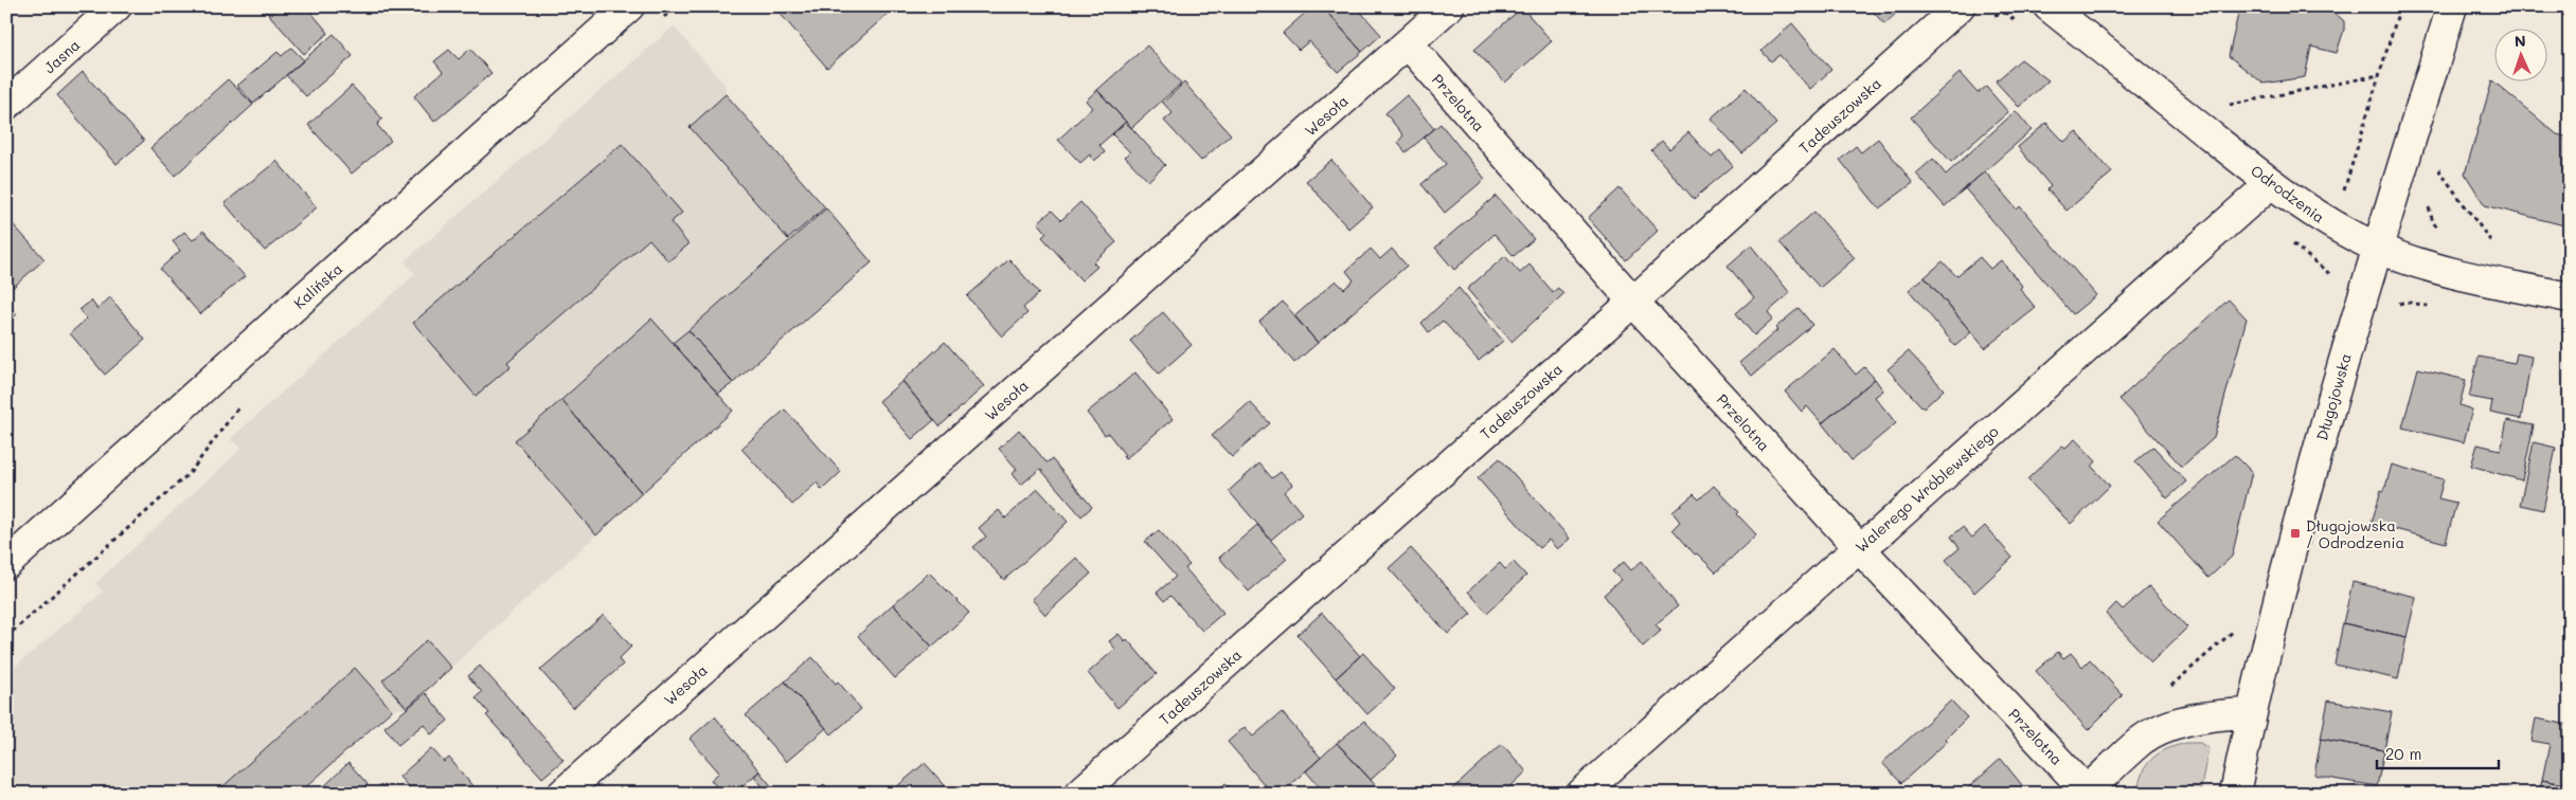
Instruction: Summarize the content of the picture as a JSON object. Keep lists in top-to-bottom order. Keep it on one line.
{"streets":{"street":["Jasna","Przelotna","Wesoła","Tadeuszowska","Odrodzenia","Kalińska","Długojowska","Walerego Wróblewskiego"]},"crossings":[["Przelotna","Wesoła"],["Przelotna","Tadeuszowska"],["Przelotna","Walerego Wróblewskiego"],["Odrodzenia","Długojowska"],["Odrodzenia","Walerego Wróblewskiego"]],"places":{"transit":["Długojowska / Odrodzenia"]},"scale_bar":"20 m","north":"top"}
